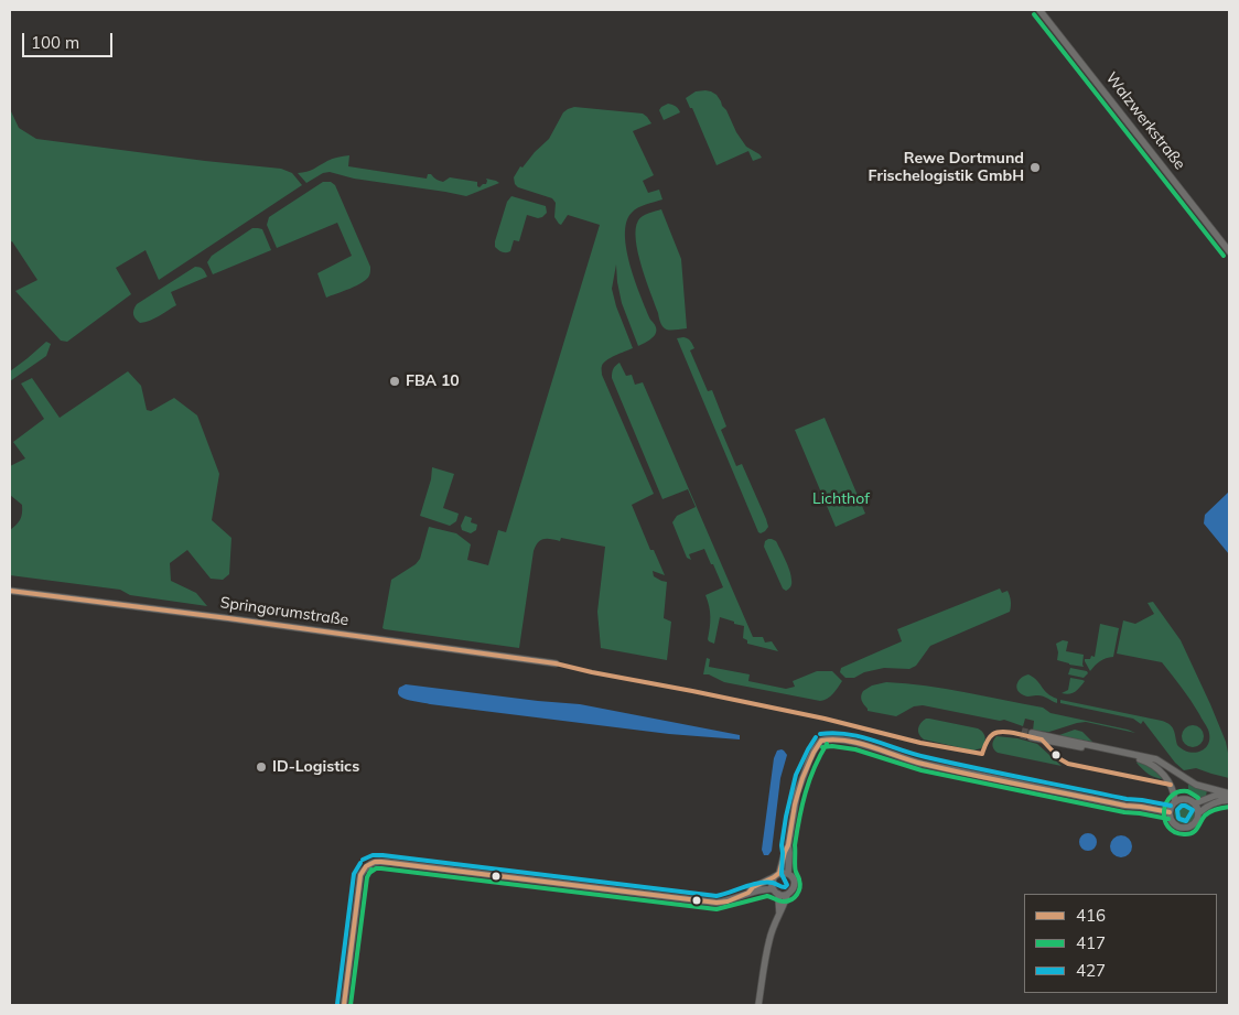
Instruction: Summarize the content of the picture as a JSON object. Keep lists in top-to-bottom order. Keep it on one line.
{"streets":{"street":["Walzwerkstraße","Springorumstraße"]},"parks":["Lichthof"],"places":["Rewe Dortmund Frischelogistik GmbH","FBA 10","ID-Logistics"],"lines":["transit line 417","transit line 416","transit line 427"],"legend":["416","417","427"],"scale_bar":"100 m"}
